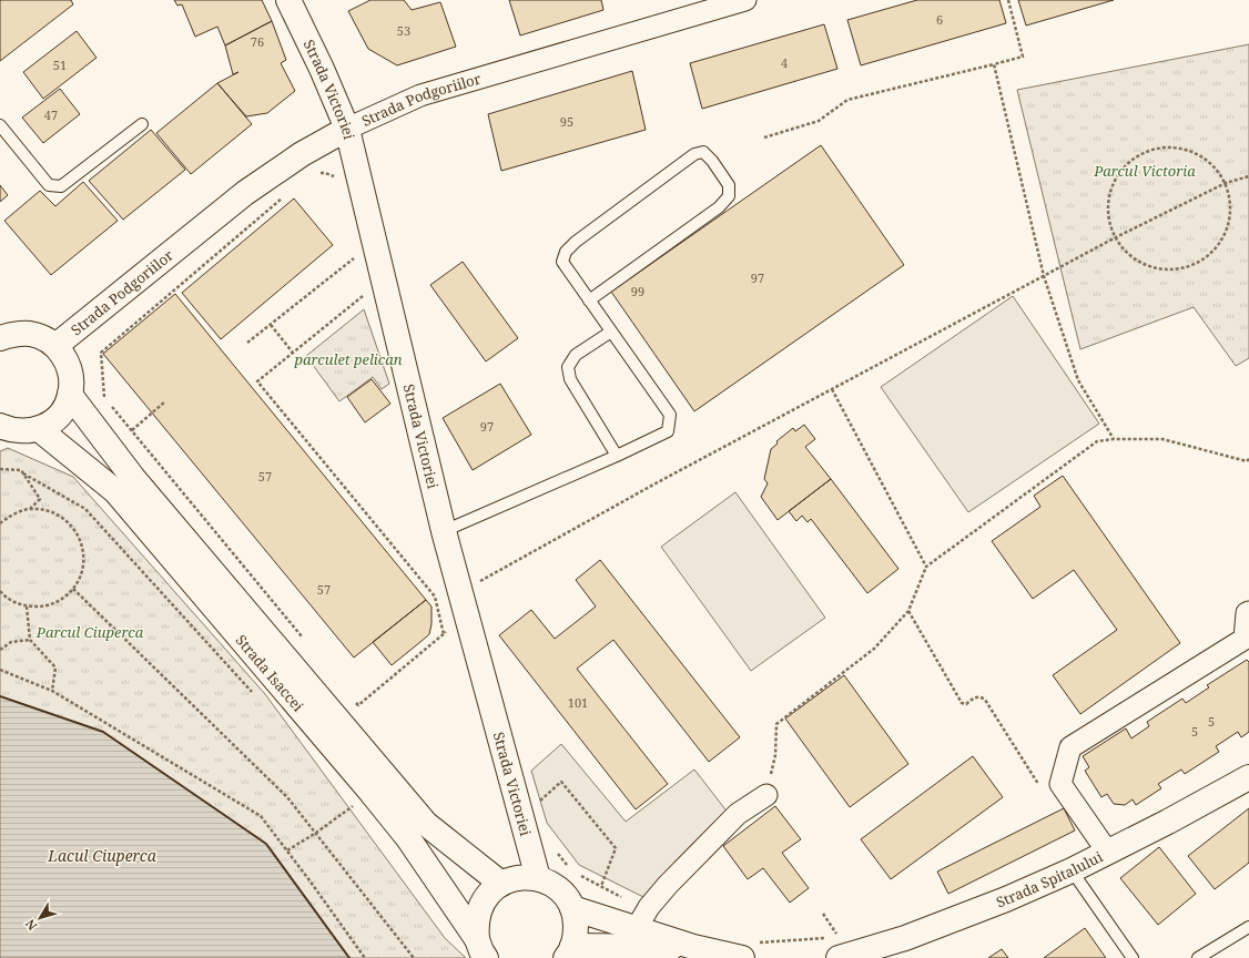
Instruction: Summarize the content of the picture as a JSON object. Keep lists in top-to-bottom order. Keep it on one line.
{"streets":{"main road":["Strada Victoriei","Strada Podgoriilor","Strada Isaccei","Strada Spitalului"]},"crossings":[["Strada Victoriei","Strada Podgoriilor"],["Strada Victoriei","Strada Isaccei"]],"water":["Lacul Ciuperca"],"parks":["Parcul Victoria","parculet pelican","Parcul Ciuperca"],"house_numbers":["6","53","76","4","51","47","95","97","99","97","57","57","101","5","5"],"north":"bottom left"}
